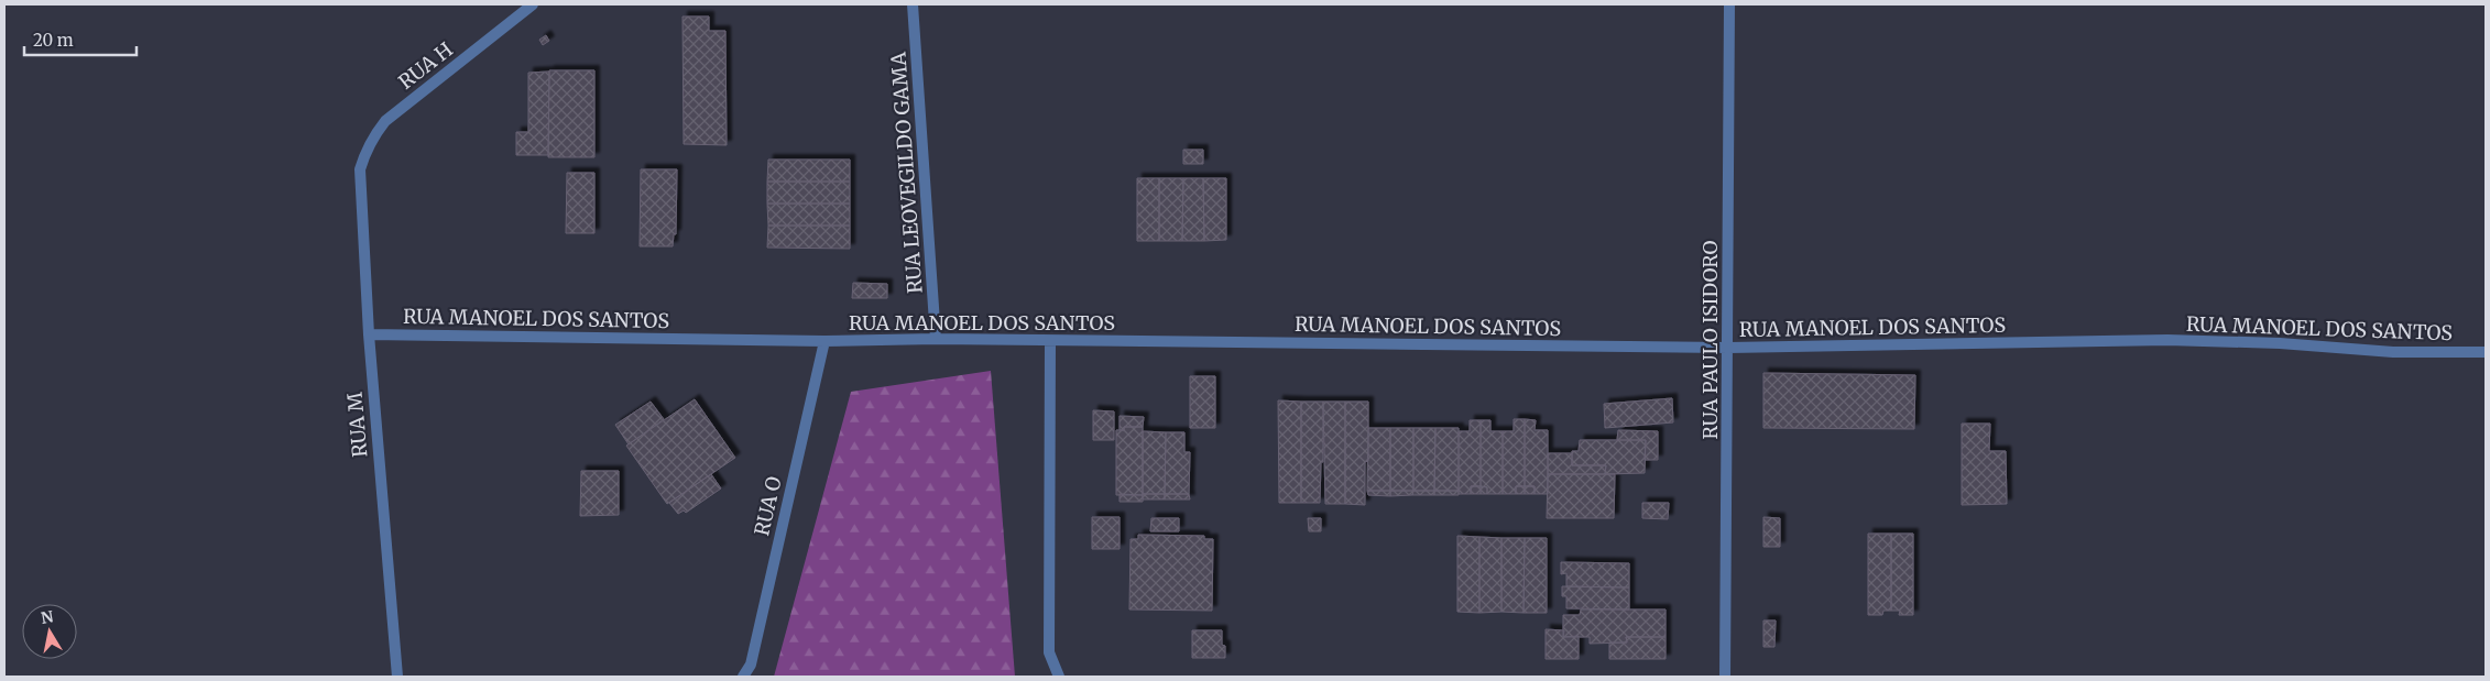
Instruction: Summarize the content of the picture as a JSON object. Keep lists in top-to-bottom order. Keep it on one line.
{"streets":{"street":["RUA H","RUA LEOVEGILDO GAMA","RUA MANOEL DOS SANTOS","RUA PAULO ISIDORO","RUA M","RUA O"]},"crossings":[["RUA H","RUA M"],["RUA LEOVEGILDO GAMA","RUA MANOEL DOS SANTOS"],["RUA MANOEL DOS SANTOS","RUA PAULO ISIDORO"],["RUA MANOEL DOS SANTOS","RUA M"],["RUA MANOEL DOS SANTOS","RUA O"]],"scale_bar":"20 m","north":"top"}
